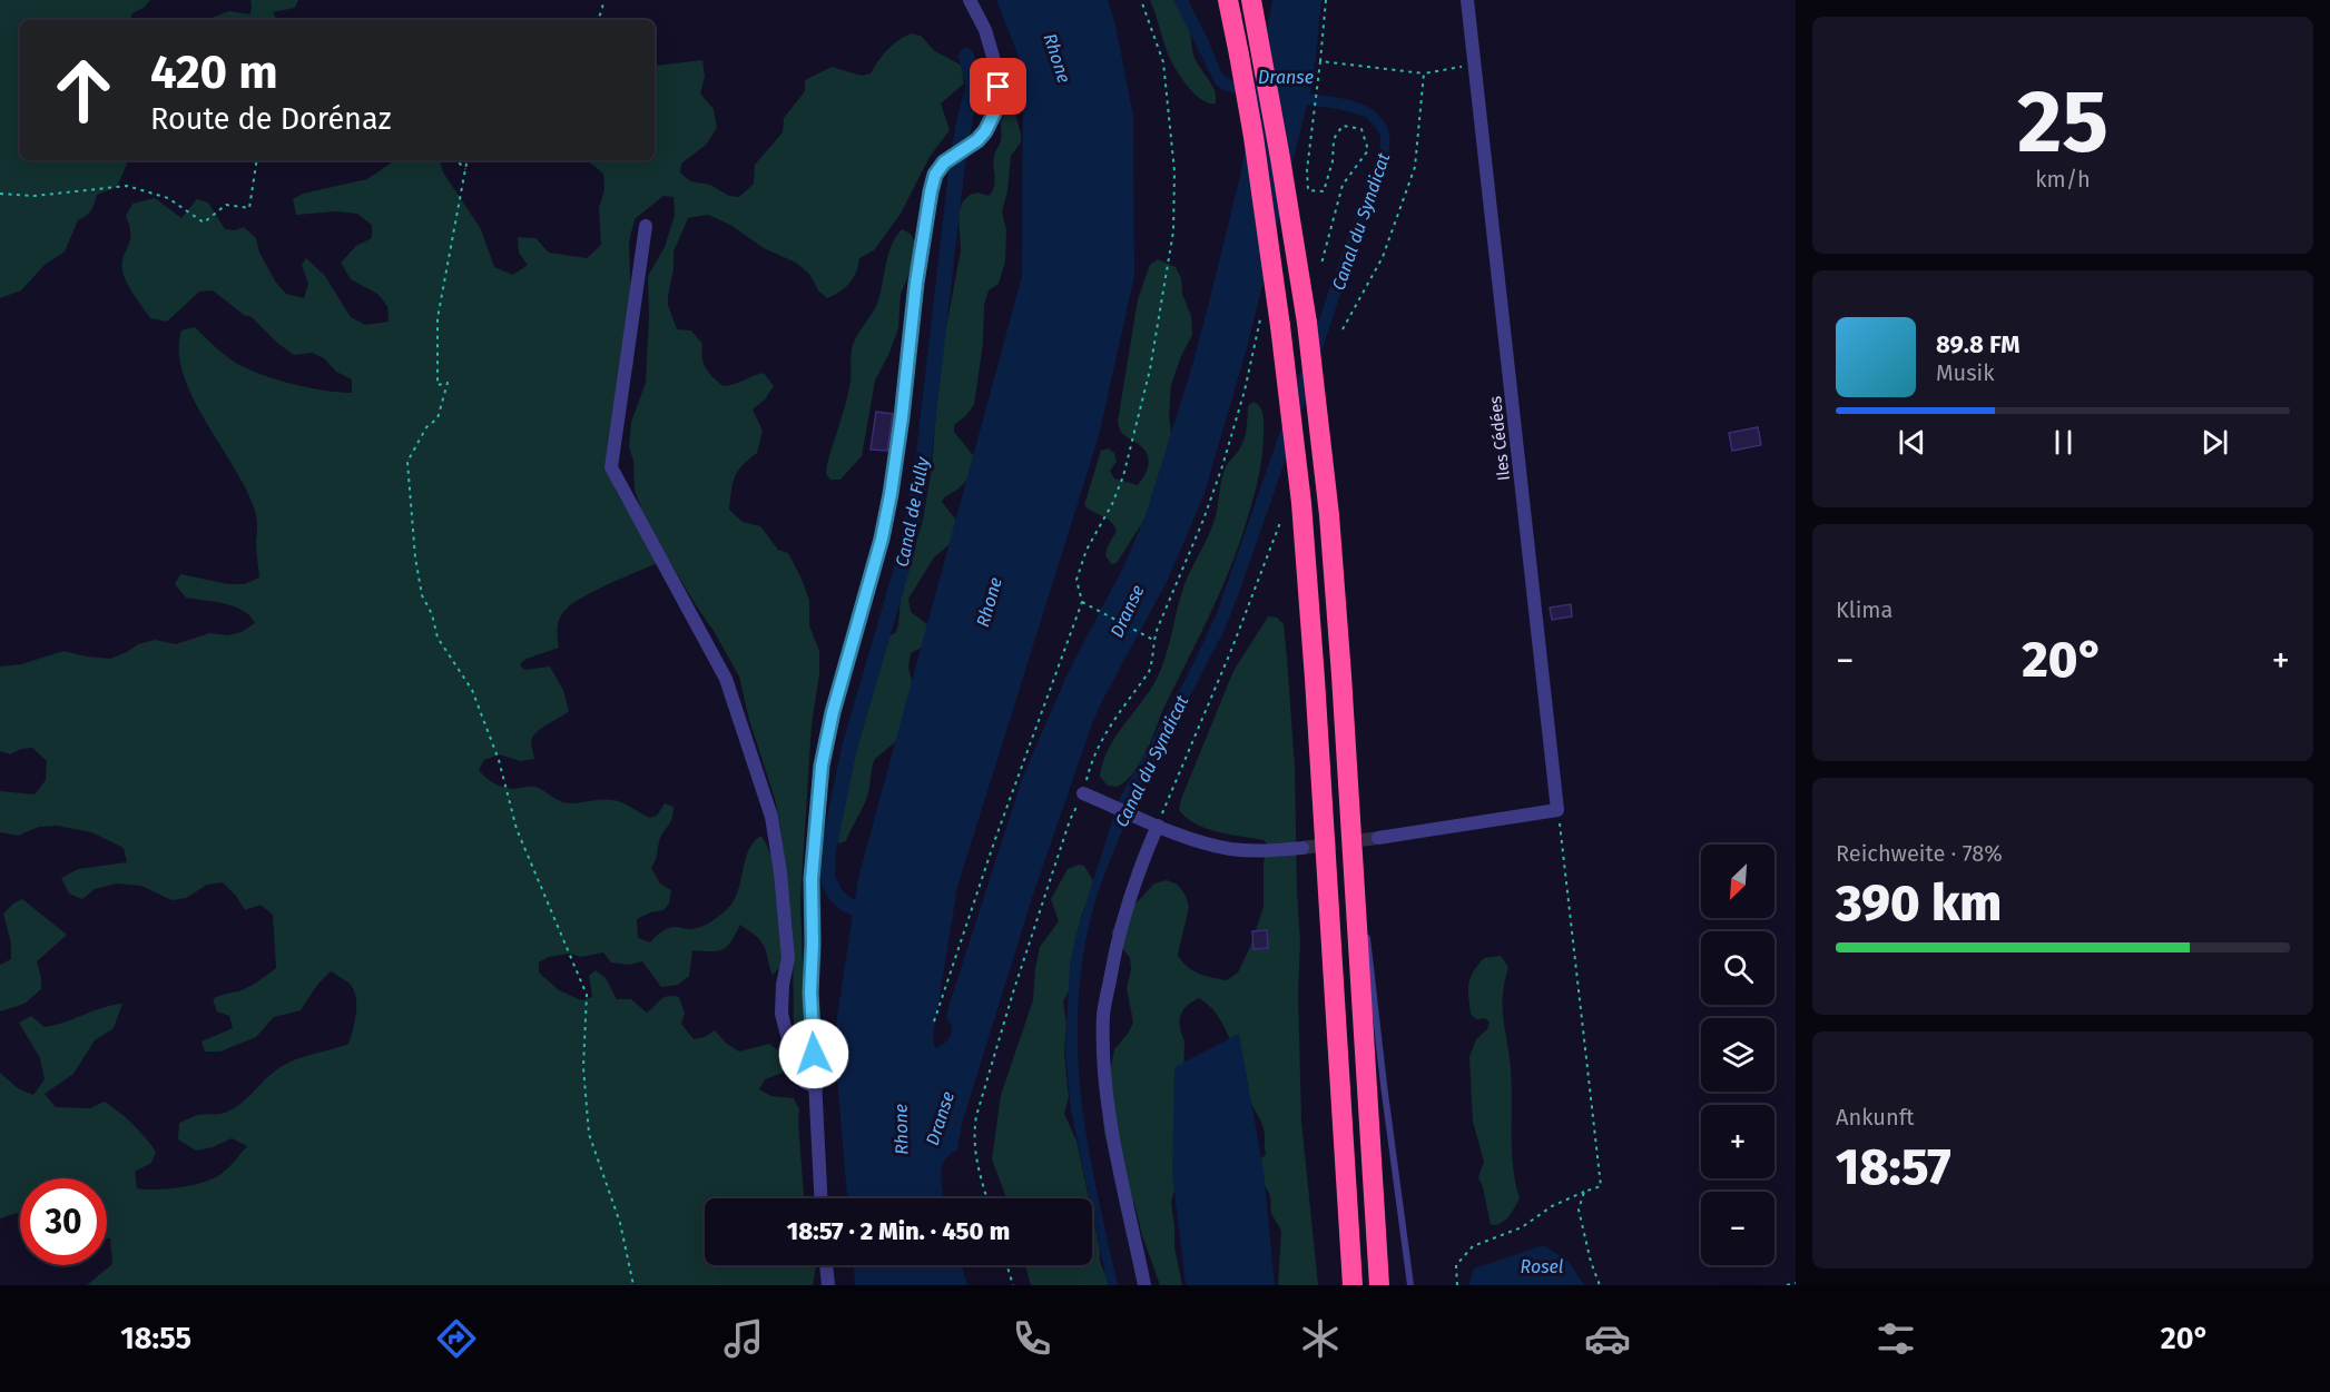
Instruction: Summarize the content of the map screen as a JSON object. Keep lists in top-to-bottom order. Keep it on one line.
{"streets":{"street":["Iles Cédées"]},"water":["Rhone","Dranse","Canal du Syndicat","Canal de Fully","Rosel"],"north":"bottom left","page":{"tile":[["25","km/h"],"Klima",["Reichweite · 78%","390 km"],["Ankunft","18:57"]],"turn":["420 m","Route de Dorénaz"],"song":["89.8 FM","Musik"],"heat":["−","20°","+"],"map_buttons":["+","−"],"limit":"30","trip":"18:57 · 2 Min. · 450 m","tabs":["18:55","20°"]}}
